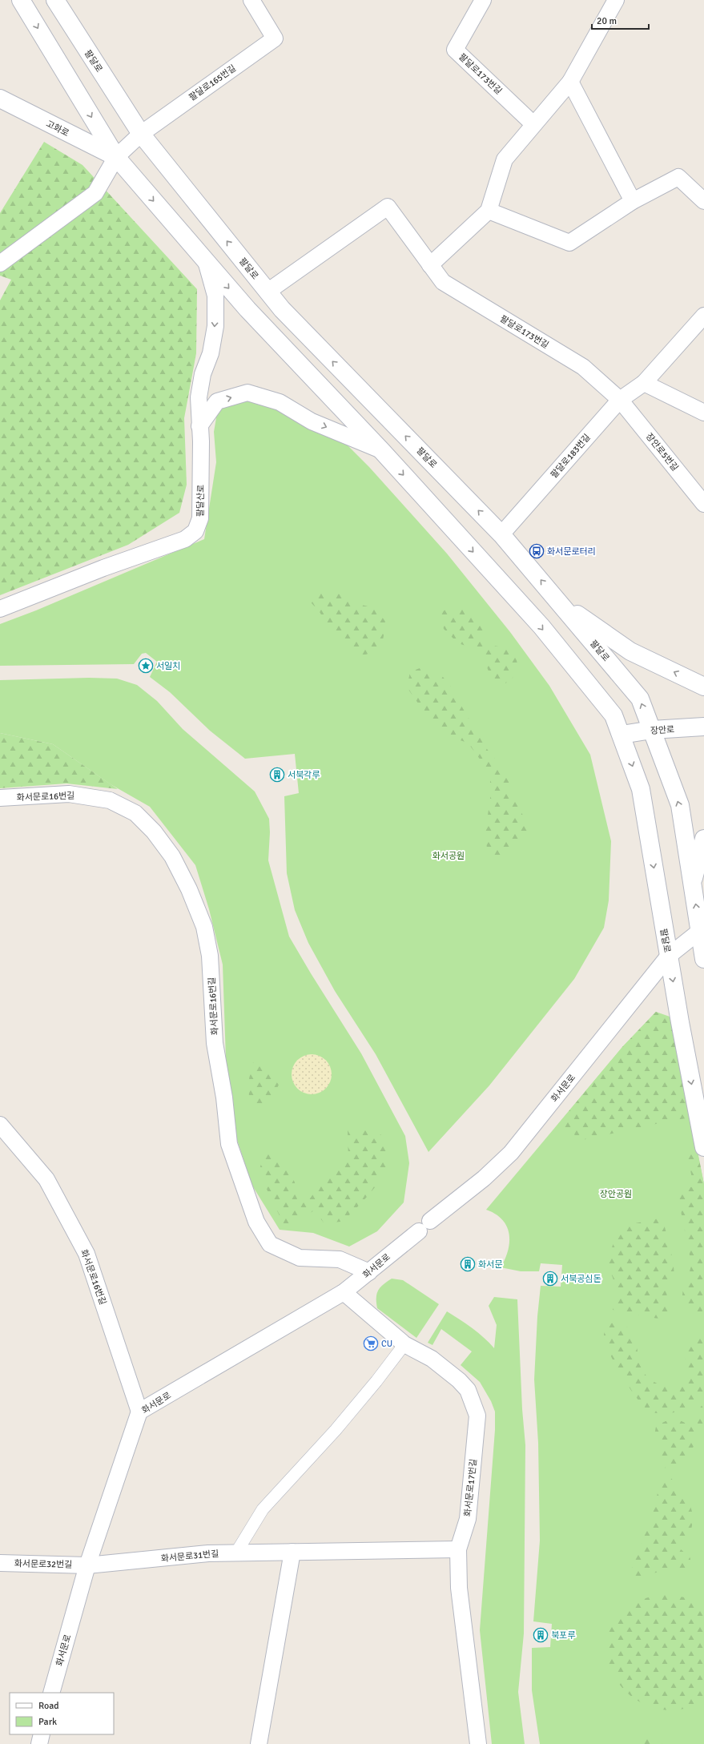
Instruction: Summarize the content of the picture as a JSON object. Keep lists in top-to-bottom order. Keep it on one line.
{"streets":{"main road":["팔달로","고화로","장안로"],"street":["팔달로173번길","팔달로165번길","장안로5번길","팔달로183번길","팔달산로","화서문로16번길","화서문로","화서문로17번길","화서문로31번길","화서문로32번길"]},"crossings":[["팔달로","팔달로173번길"],["팔달로","팔달로165번길"],["팔달로","팔달로183번길"],["팔달로","장안로"],["팔달로","화서문로"],["팔달로173번길","장안로5번길"],["팔달로173번길","팔달로183번길"],["팔달로165번길","고화로"],["장안로5번길","팔달로183번길"],["화서문로16번길","화서문로"],["화서문로","화서문로17번길"],["화서문로","화서문로31번길"],["화서문로","화서문로32번길"],["화서문로17번길","화서문로31번길"],["화서문로31번길","화서문로32번길"]],"parks":["화서공원","장안공원"],"places":{"bus stop":["화서문로터리"],"place":["서일치"],"building":["서북각루","화서문","서북공심돈","북포루"],"supermarket":["CU"]},"legend":["Road","Park"],"scale_bar":"20 m"}
